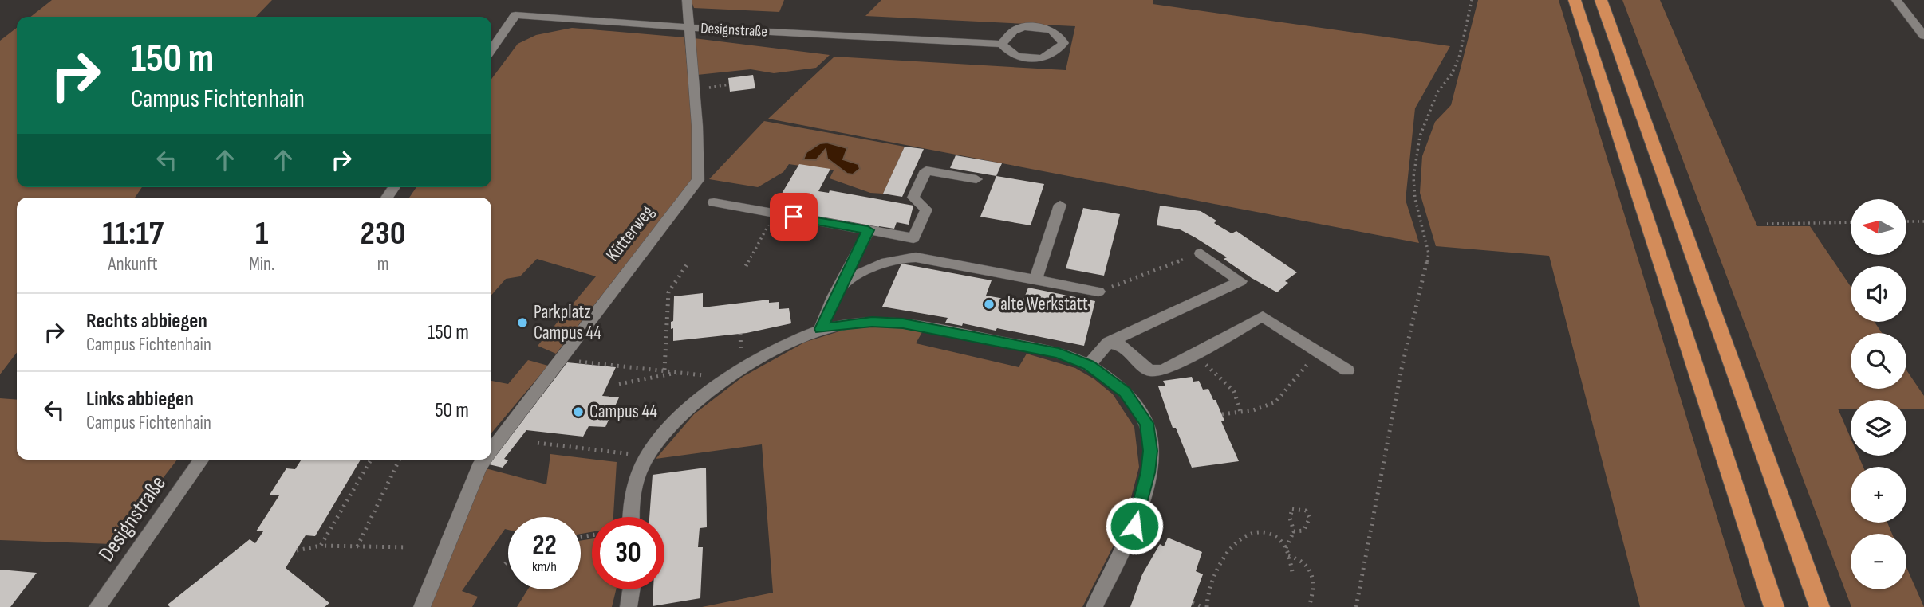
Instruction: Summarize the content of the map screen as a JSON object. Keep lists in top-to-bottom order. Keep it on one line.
{"streets":{"street":["Designstraße","Kütterweg"]},"crossings":[["Designstraße","Kütterweg"]],"places":["alte Werkstatt","Parkplatz Campus 44","Campus 44"],"north":"left","page":{"turn":["150 m","Campus Fichtenhain"],"eta":["11:17","Ankunft","1","Min.","230","m"],"map_buttons":["+","−"],"list":[{"name":"Rechts abbiegen","note":"Campus Fichtenhain","value":"150 m"},{"name":"Links abbiegen","note":"Campus Fichtenhain","value":"50 m"}],"speed":"22 km/h","limit":"30"}}
